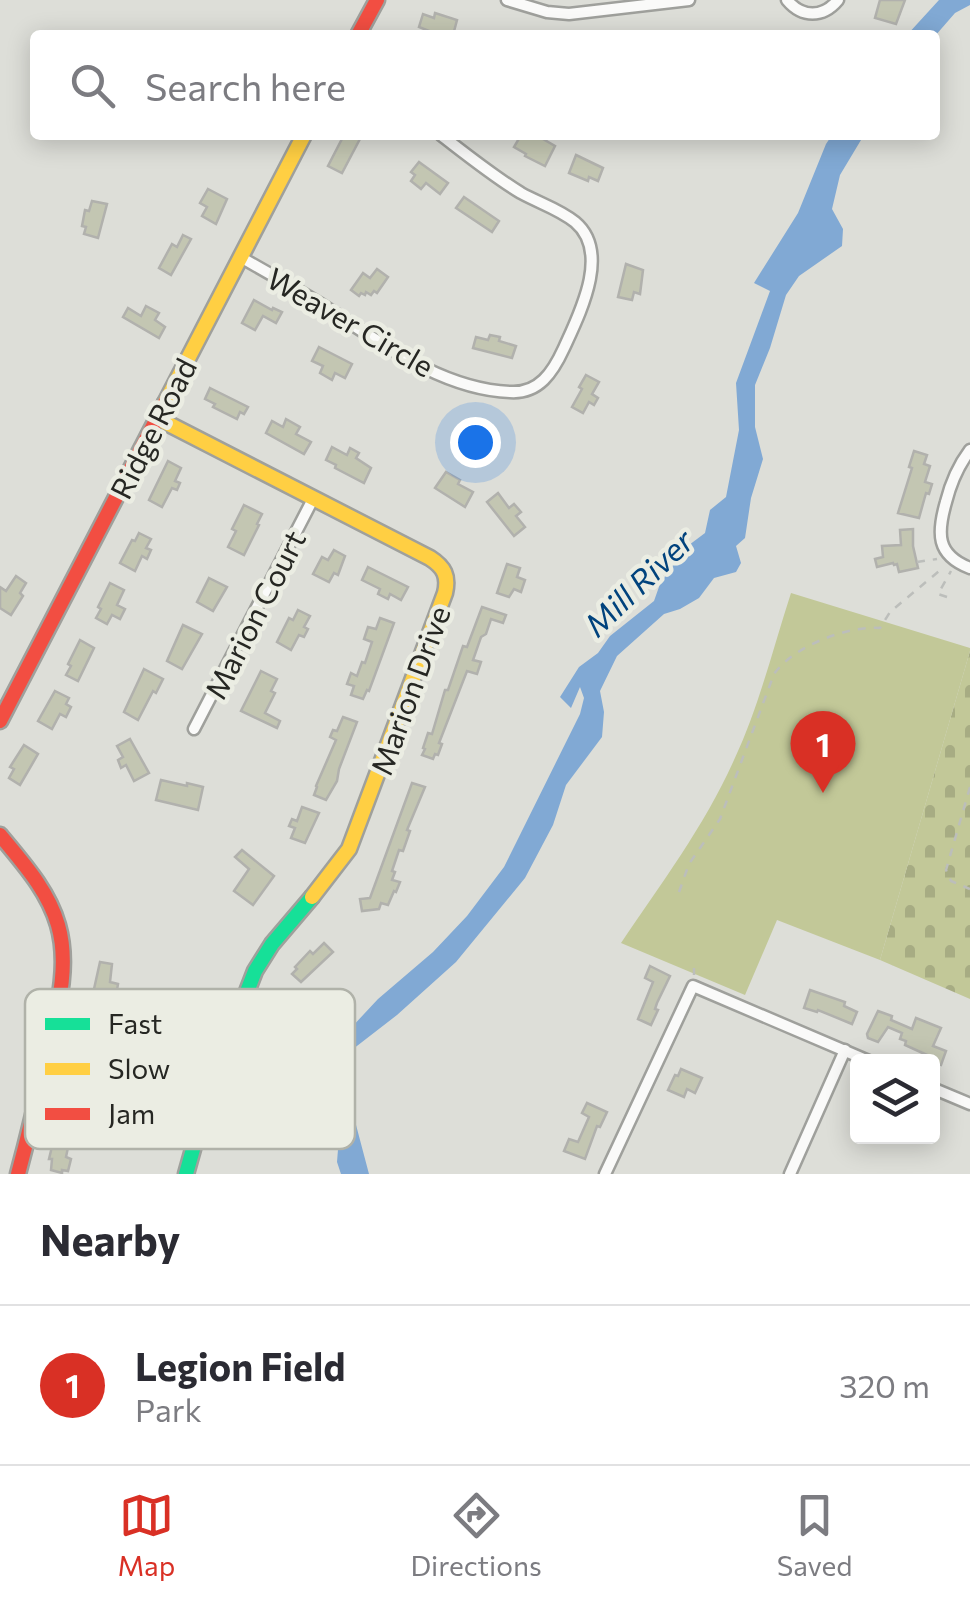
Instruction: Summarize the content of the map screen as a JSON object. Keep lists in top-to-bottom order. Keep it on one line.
{"streets":{"main road":["Ridge Road","Marion Drive"],"street":["Weaver Circle","Marion Court"]},"crossings":[["Weaver Circle","Ridge Road"],["Ridge Road","Marion Drive"],["Marion Court","Marion Drive"]],"water":["Mill River"],"legend":["Fast","Slow","Jam"],"page":{"search":"Search here","pins":"1","heading":"Nearby","list":[{"mark":"1","name":"Legion Field","note":"Park","value":"320 m"}],"nav":["Map","Directions","Saved"]}}
